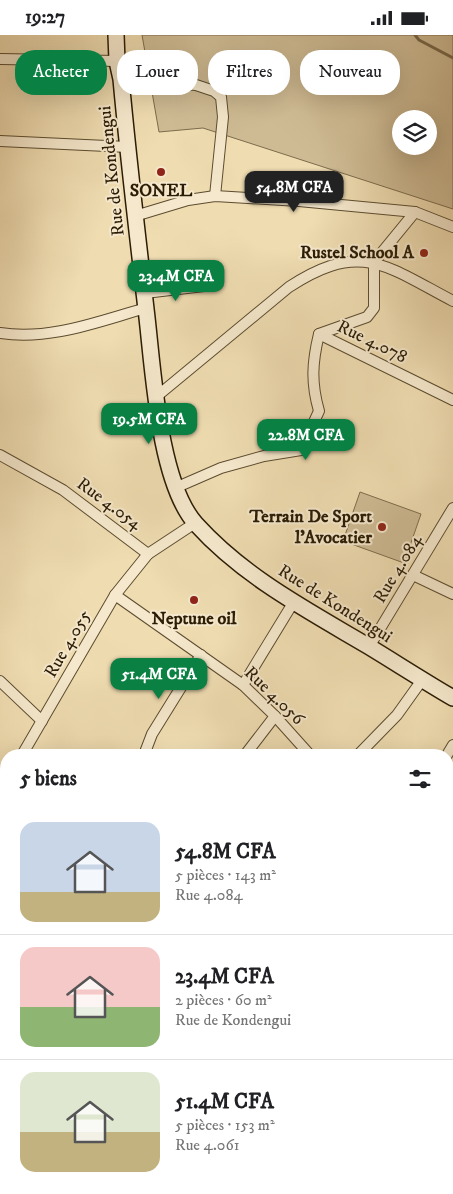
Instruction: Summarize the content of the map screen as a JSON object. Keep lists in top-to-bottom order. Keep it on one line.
{"streets":{"main road":["Rue de Kondengui"],"street":["Rue 4.078","Rue 4.054","Rue 4.084","Rue 4.055","Rue 4.056"]},"crossings":[["Rue de Kondengui","Rue 4.054"],["Rue de Kondengui","Rue 4.084"],["Rue 4.054","Rue 4.055"],["Rue 4.055","Rue 4.056"]],"places":["SONEL","Rustel School A","Terrain De Sport l'Avocatier","Neptune oil"],"page":{"status":"19:27","chip":["Acheter","Louer","Filtres","Nouveau"],"price":["54.8M CFA","23.4M CFA","19.5M CFA","22.8M CFA","51.4M CFA"],"heading":"5 biens","list":[{"name":"54.8M CFA","note":"5 pièces · 143 m² · Rue 4.084"},{"name":"23.4M CFA","note":"2 pièces · 60 m² · Rue de Kondengui"},{"name":"51.4M CFA","note":"5 pièces · 153 m² · Rue 4.061"}]}}
